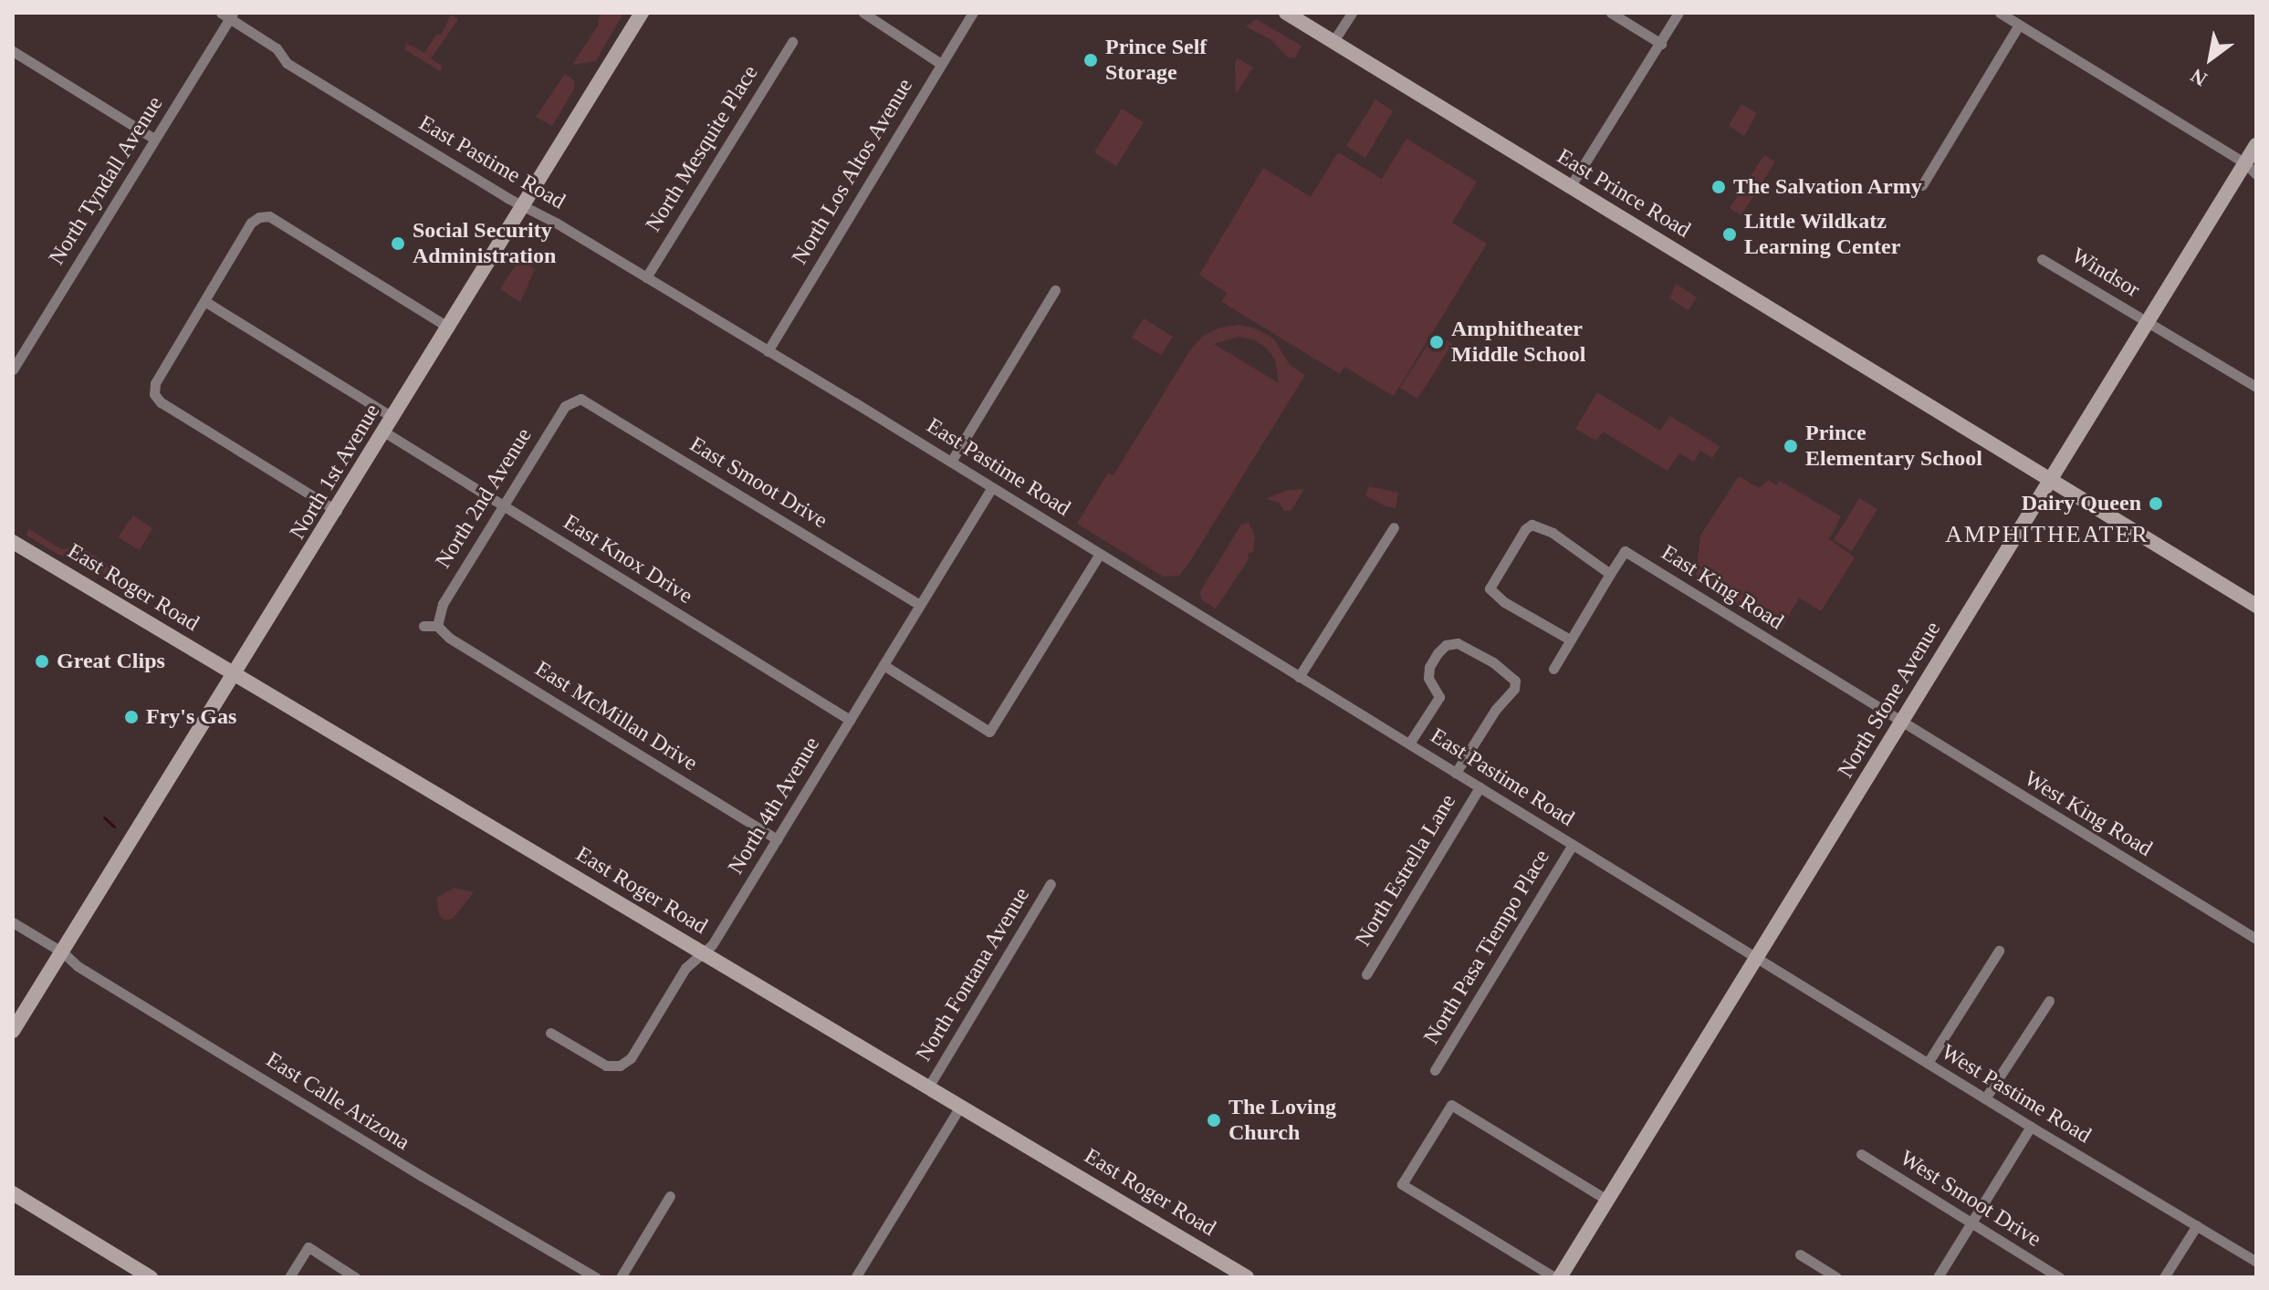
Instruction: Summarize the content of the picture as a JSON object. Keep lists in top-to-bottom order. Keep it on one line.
{"streets":{"main road":["East Prince Road","North 1st Avenue","East Roger Road","North Stone Avenue"],"street":["North Mesquite Place","East Pastime Road","North Los Altos Avenue","North Tyndall Avenue","Windsor","East Smoot Drive","North 2nd Avenue","East Knox Drive","East King Road","East McMillan Drive","North 4th Avenue","West King Road","North Estrella Lane","North Pasa Tiempo Place","North Fontana Avenue","West Pastime Road","East Calle Arizona","West Smoot Drive"]},"crossings":[["North Mesquite Place","East Pastime Road"],["East Pastime Road","North Los Altos Avenue"],["East Pastime Road","North Tyndall Avenue"],["East Pastime Road","North 1st Avenue"],["East Pastime Road","North Stone Avenue"],["East Pastime Road","North 4th Avenue"],["East Pastime Road","North Estrella Lane"],["East Pastime Road","North Pasa Tiempo Place"],["East Pastime Road","West Pastime Road"],["East Prince Road","North Stone Avenue"],["Windsor","North Stone Avenue"],["North 1st Avenue","East Knox Drive"],["North 1st Avenue","East Roger Road"],["North 1st Avenue","East Calle Arizona"],["East Smoot Drive","North 2nd Avenue"],["East Smoot Drive","North 4th Avenue"],["North 2nd Avenue","East Knox Drive"],["North 2nd Avenue","East McMillan Drive"],["East Knox Drive","North 4th Avenue"],["East Roger Road","North 4th Avenue"],["East Roger Road","North Fontana Avenue"],["East King Road","North Stone Avenue"],["East King Road","West King Road"],["North Stone Avenue","West King Road"],["North Stone Avenue","West Pastime Road"],["East McMillan Drive","North 4th Avenue"]],"districts":["AMPHITHEATER"],"places":["Prince Self Storage","The Salvation Army","Little Wildkatz Learning Center","Social Security Administration","Amphitheater Middle School","Prince Elementary School","Dairy Queen","Great Clips","Fry's Gas","The Loving Church"],"north":"bottom left"}
